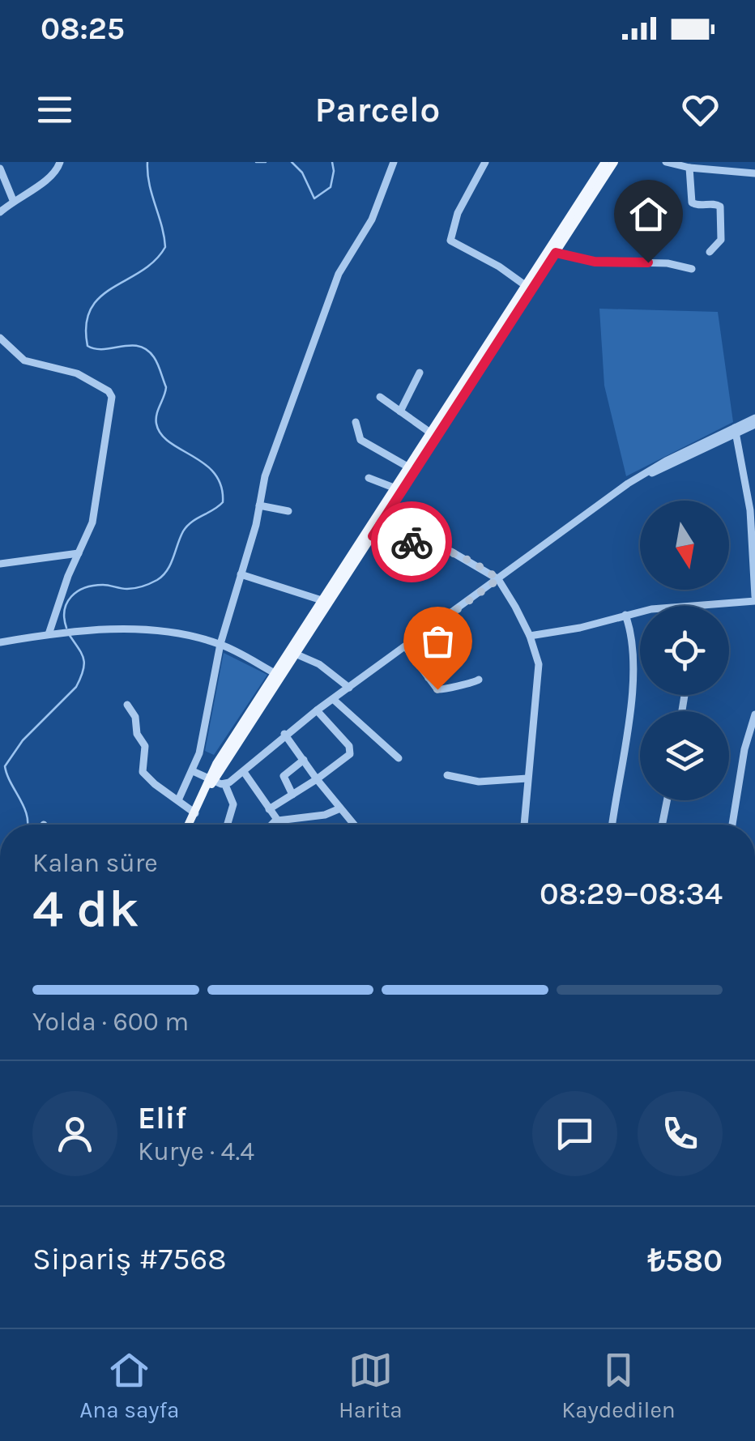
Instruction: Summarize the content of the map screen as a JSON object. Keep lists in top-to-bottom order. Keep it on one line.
{"north":"bottom","page":{"status":"08:25","header":"Parcelo","heading":["4 dk","Kalan süre","08:29–08:34"],"panel":["Elif","Kurye · 4.4","Sipariş #7568","₺580"],"bar":"Yolda · 600 m","tabs":["Ana sayfa","Harita","Kaydedilen"]}}
